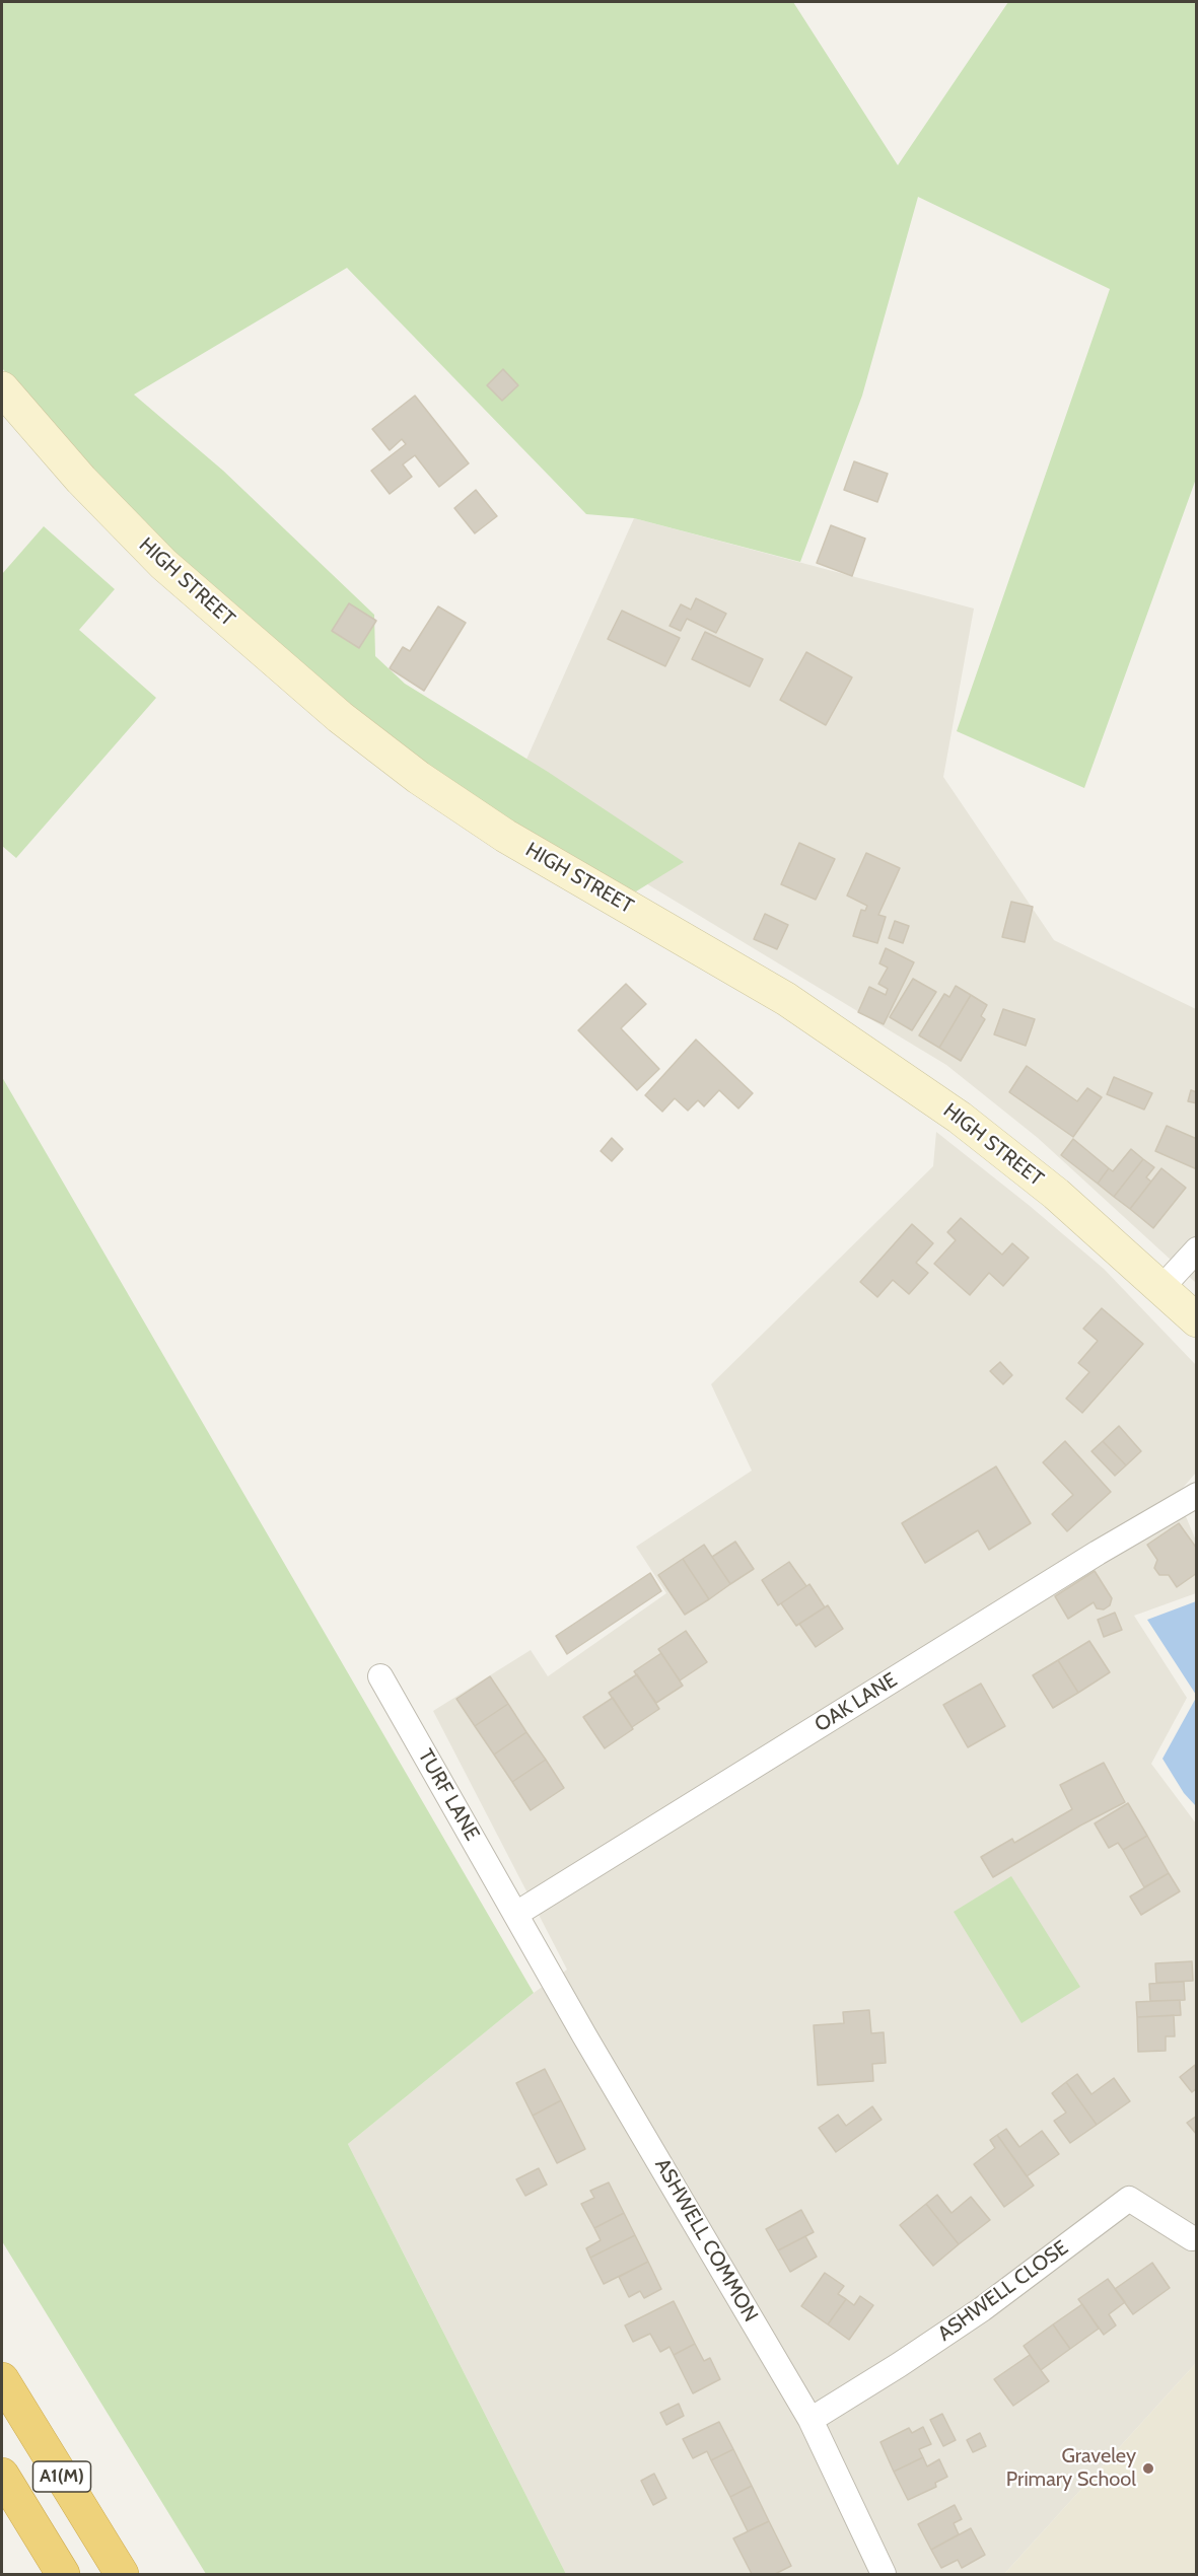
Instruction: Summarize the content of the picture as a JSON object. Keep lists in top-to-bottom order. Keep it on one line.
{"streets":{"highway":["A1(M)"],"main road":["HIGH STREET"],"street":["OAK LANE","TURF LANE","ASHWELL COMMON","ASHWELL CLOSE"]},"crossings":[["OAK LANE","TURF LANE"],["OAK LANE","ASHWELL COMMON"],["TURF LANE","ASHWELL COMMON"],["ASHWELL COMMON","ASHWELL CLOSE"]],"places":["Graveley Primary School"]}
